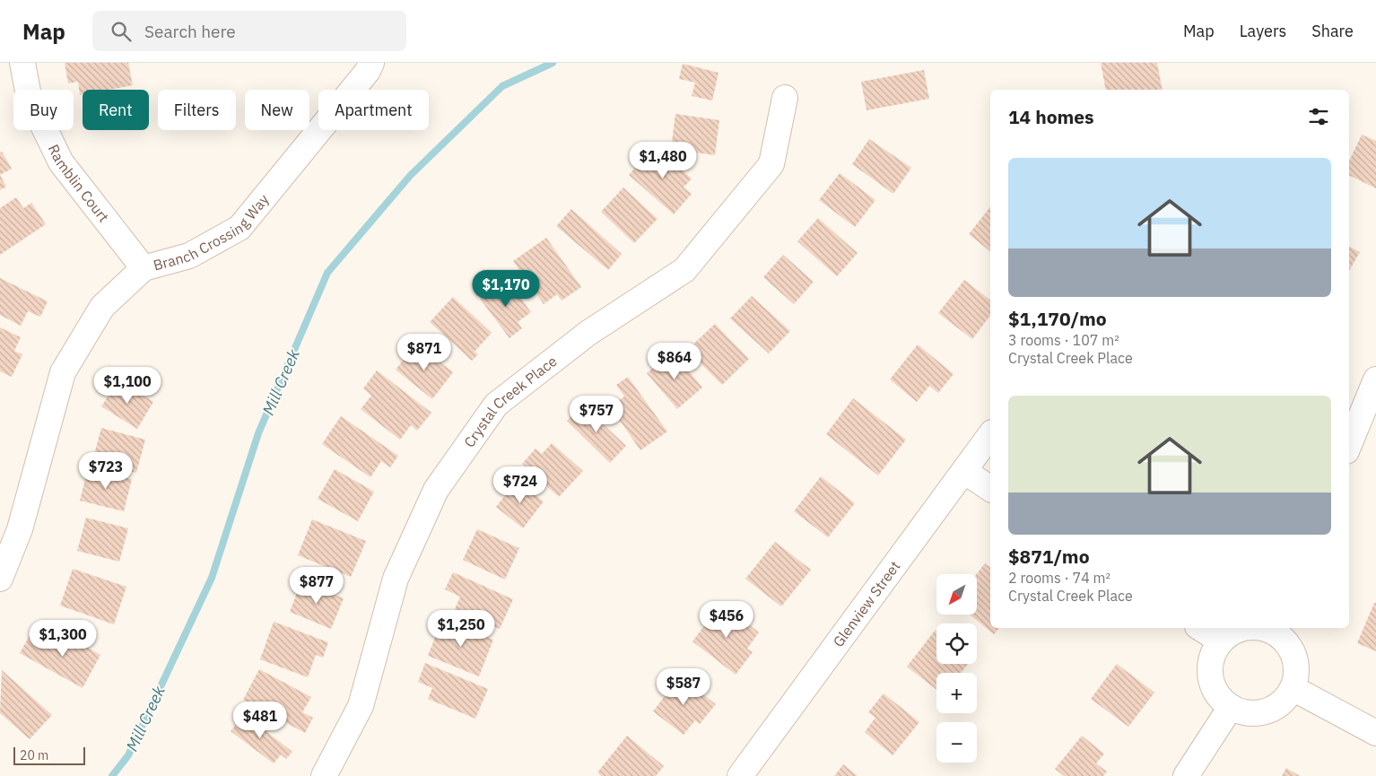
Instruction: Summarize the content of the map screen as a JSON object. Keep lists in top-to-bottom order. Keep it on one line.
{"streets":{"street":["Ramblin Court","Branch Crossing Way","Crystal Creek Place","Glenview Street"]},"crossings":[["Ramblin Court","Branch Crossing Way"]],"water":["Mill Creek"],"scale_bar":"20 m","north":"bottom left","page":{"header":"Map","search":"Search here","nav":["Map","Layers","Share"],"chip":["Buy","Rent","Filters","New","Apartment"],"heading":"14 homes","price":["$1,480","$1,170","$871","$864","$1,100","$757","$723","$724","$877","$456","$1,250","$1,300","$587","$481"],"list":[{"name":"$1,170/mo","note":"3 rooms · 107 m² · Crystal Creek Place"},{"name":"$871/mo","note":"2 rooms · 74 m² · Crystal Creek Place"}],"map_buttons":["+","−"],"scale":"20 m"}}
